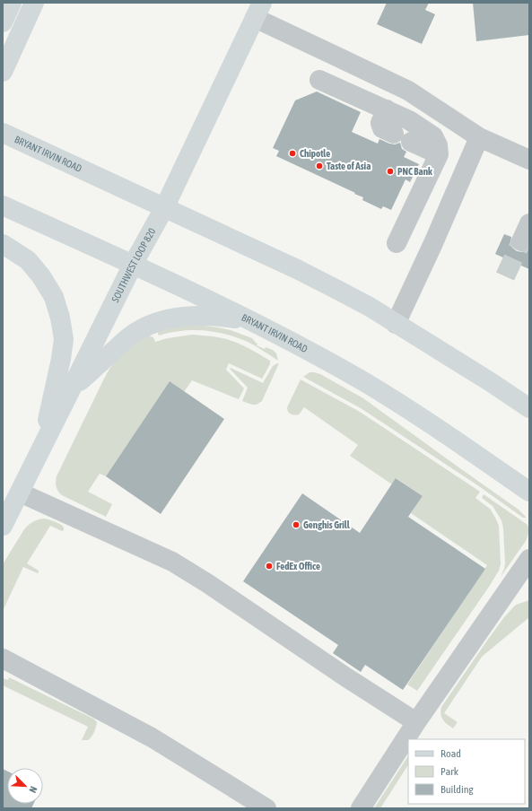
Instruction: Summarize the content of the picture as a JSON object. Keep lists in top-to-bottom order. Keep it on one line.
{"streets":{"main road":["BRYANT IRVIN ROAD","SOUTHWEST LOOP 820"]},"crossings":[["BRYANT IRVIN ROAD","SOUTHWEST LOOP 820"]],"places":["Chipotle","Taste of Asia","PNC Bank","Genghis Grill","FedEx Office"],"legend":["Road","Park","Building"],"north":"bottom right"}
